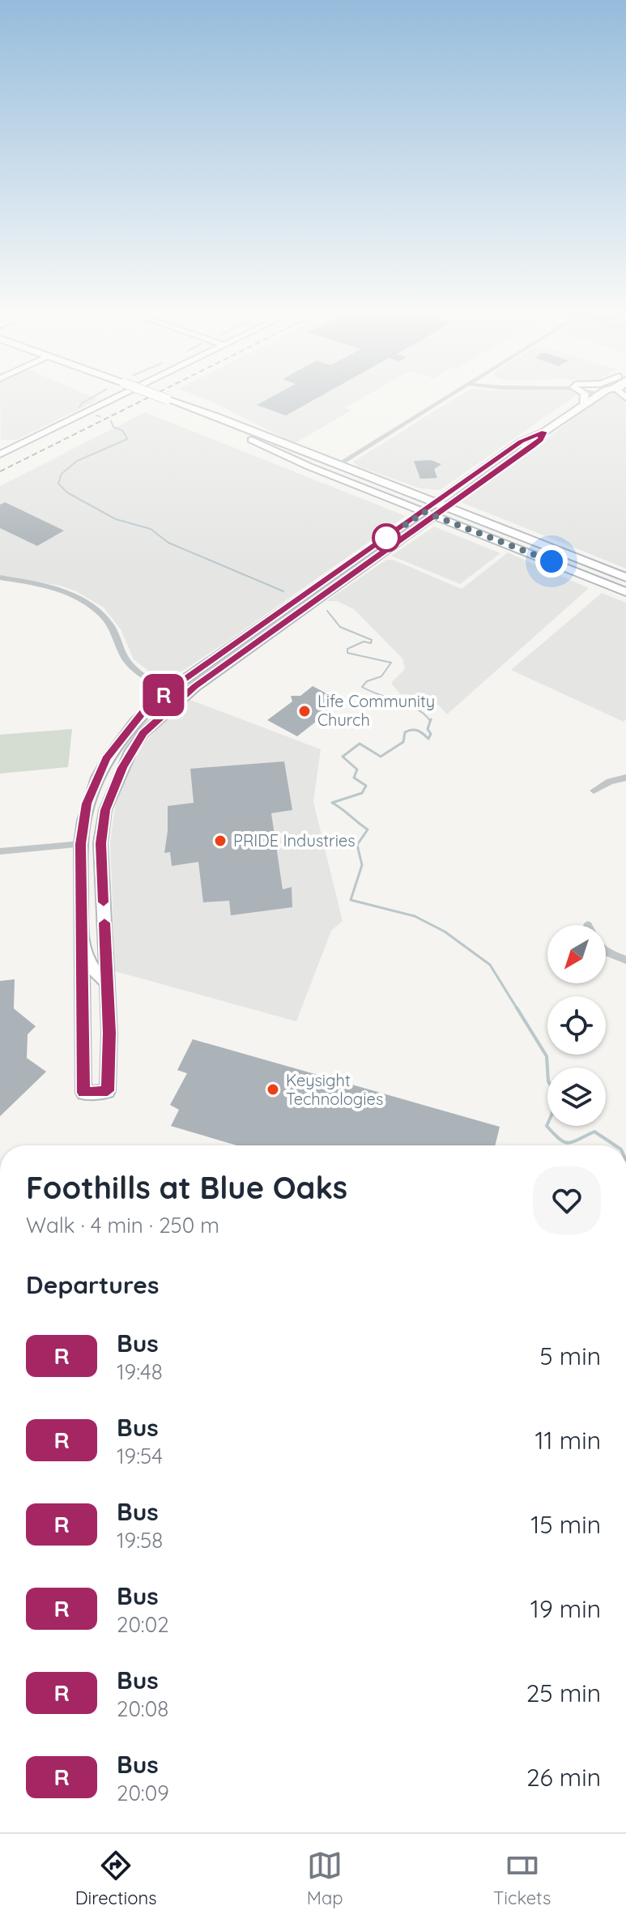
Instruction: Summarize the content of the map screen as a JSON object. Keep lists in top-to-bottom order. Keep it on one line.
{"places":["Life Community Church","PRIDE Industries","Keysight Technologies"],"lines":["bus line R"],"north":"bottom left","page":{"on_map":"R","heading":[["Foothills at Blue Oaks","Walk · 4 min · 250 m"],"Departures"],"list":[{"mark":"R","name":"Bus","note":"19:48","value":"5 min"},{"mark":"R","name":"Bus","note":"19:54","value":"11 min"},{"mark":"R","name":"Bus","note":"19:58","value":"15 min"},{"mark":"R","name":"Bus","note":"20:02","value":"19 min"},{"mark":"R","name":"Bus","note":"20:08","value":"25 min"},{"mark":"R","name":"Bus","note":"20:09","value":"26 min"}],"tabs":["Directions","Map","Tickets"]}}
